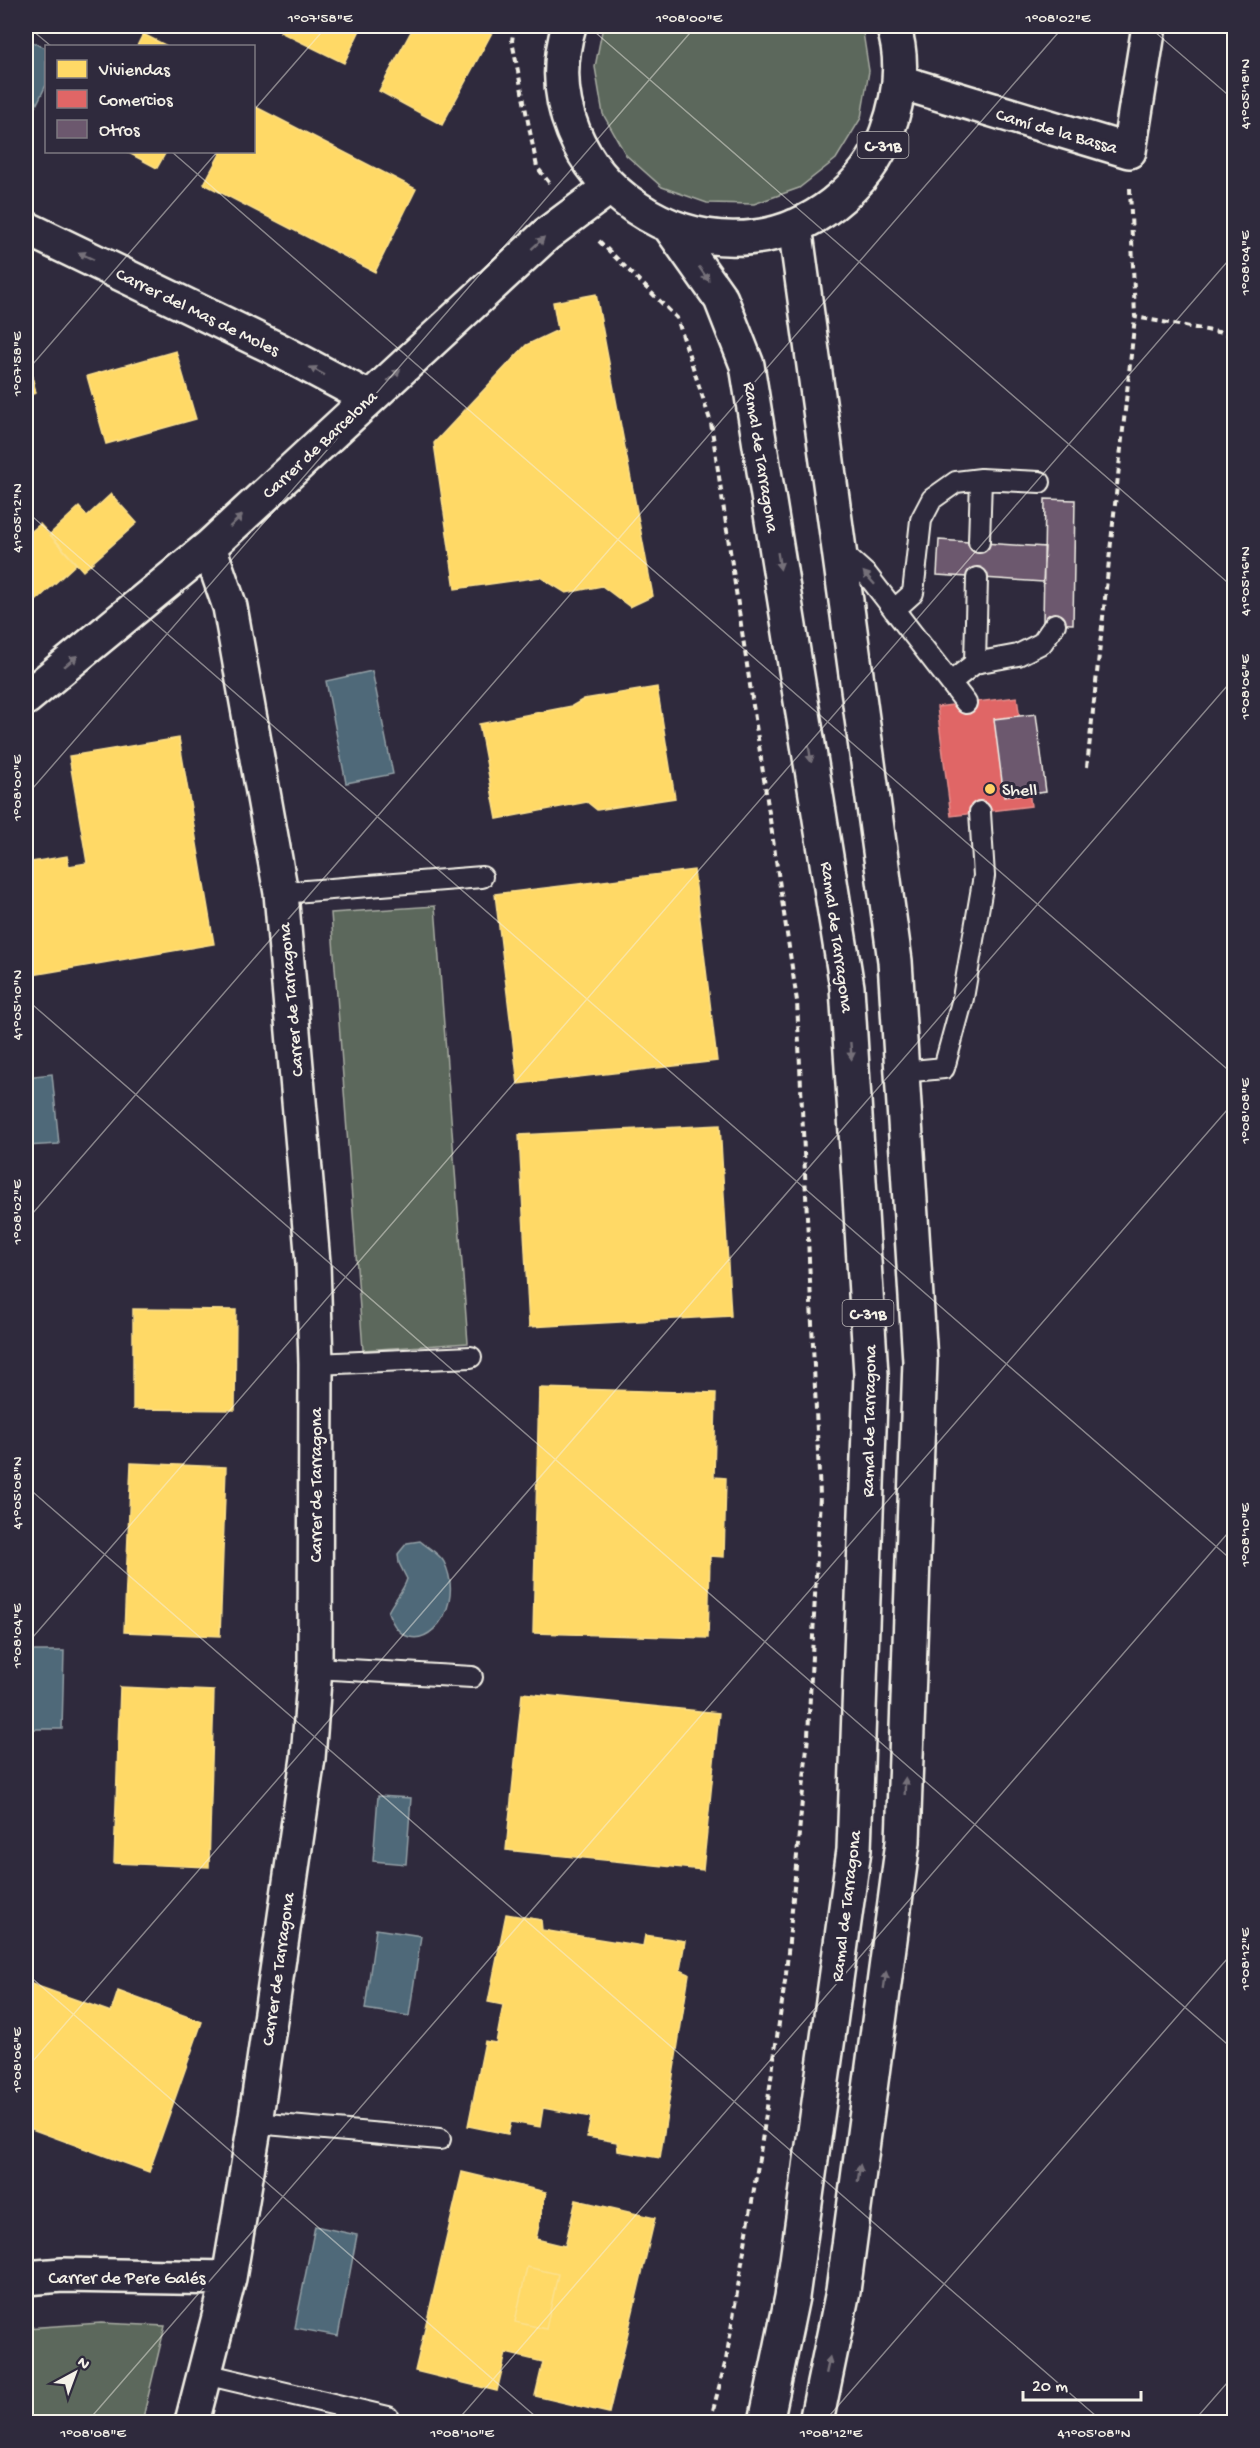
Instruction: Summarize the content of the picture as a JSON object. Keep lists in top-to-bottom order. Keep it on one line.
{"streets":{"main road":["Camí de la Bassa","C-31B","Carrer del Mas de Moles","Carrer de Barcelona","Ramal de Tarragona","Carrer de Tarragona","Carrer de Pere Galés"]},"crossings":[["Camí de la Bassa","C-31B"],["C-31B","Carrer de Barcelona"],["C-31B","Ramal de Tarragona"],["Carrer del Mas de Moles","Carrer de Barcelona"],["Carrer de Barcelona","Carrer de Tarragona"],["Carrer de Tarragona","Carrer de Pere Galés"]],"one_way":["Carrer del Mas de Moles","Carrer de Barcelona"],"places":["Shell"],"legend":["Viviendas","Comercios","Otros"],"scale_bar":"20 m","north":"top right","coordinates":["1°07'58\"E","1°08'00\"E","1°08'02\"E","41°05'18\"N","1°08'04\"E","41°05'12\"N","41°05'16\"N","1°08'06\"E","41°05'10\"N","1°08'08\"E","41°05'08\"N","1°08'10\"E","1°08'12\"E"]}
